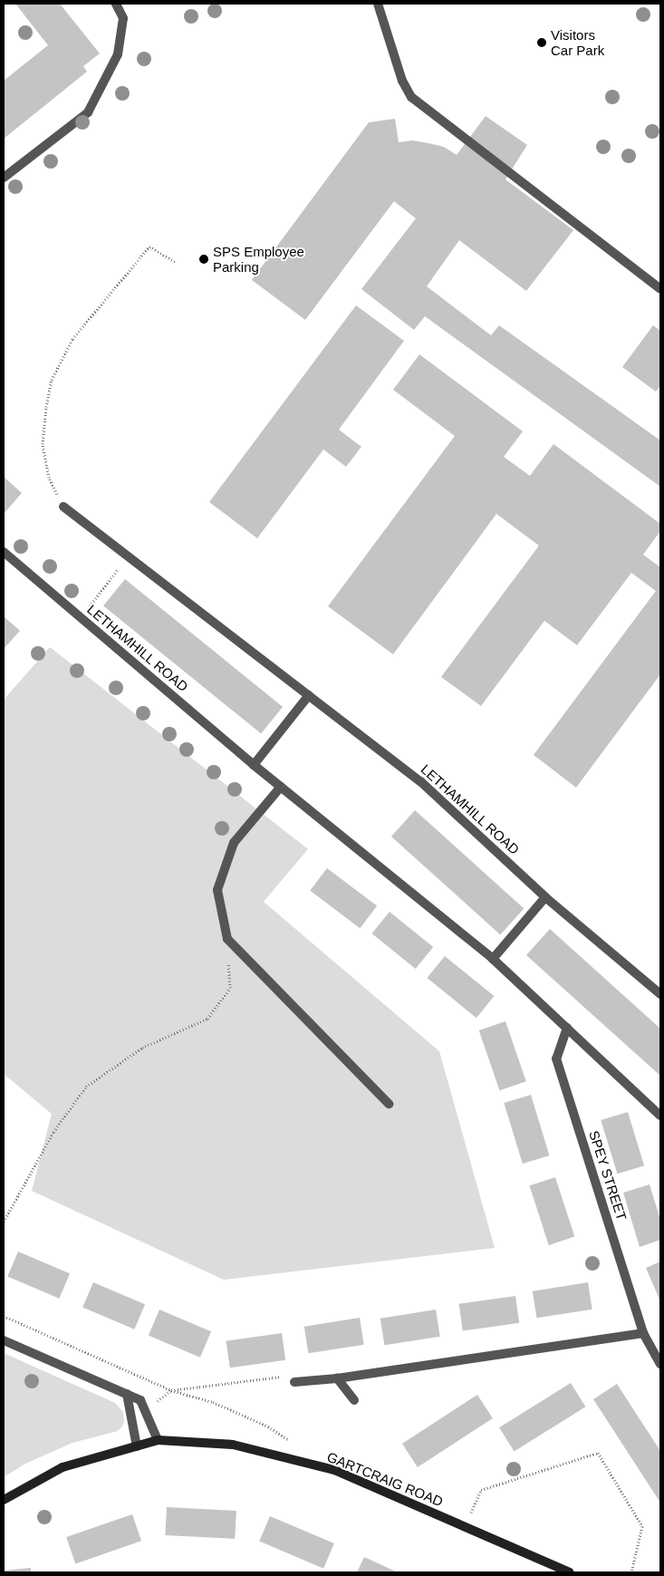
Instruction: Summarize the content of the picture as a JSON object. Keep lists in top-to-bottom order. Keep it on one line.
{"streets":{"street":["LETHAMHILL ROAD","SPEY STREET","GARTCRAIG ROAD"]},"crossings":[["LETHAMHILL ROAD","SPEY STREET"]],"places":["Visitors Car Park","SPS Employee Parking"]}
